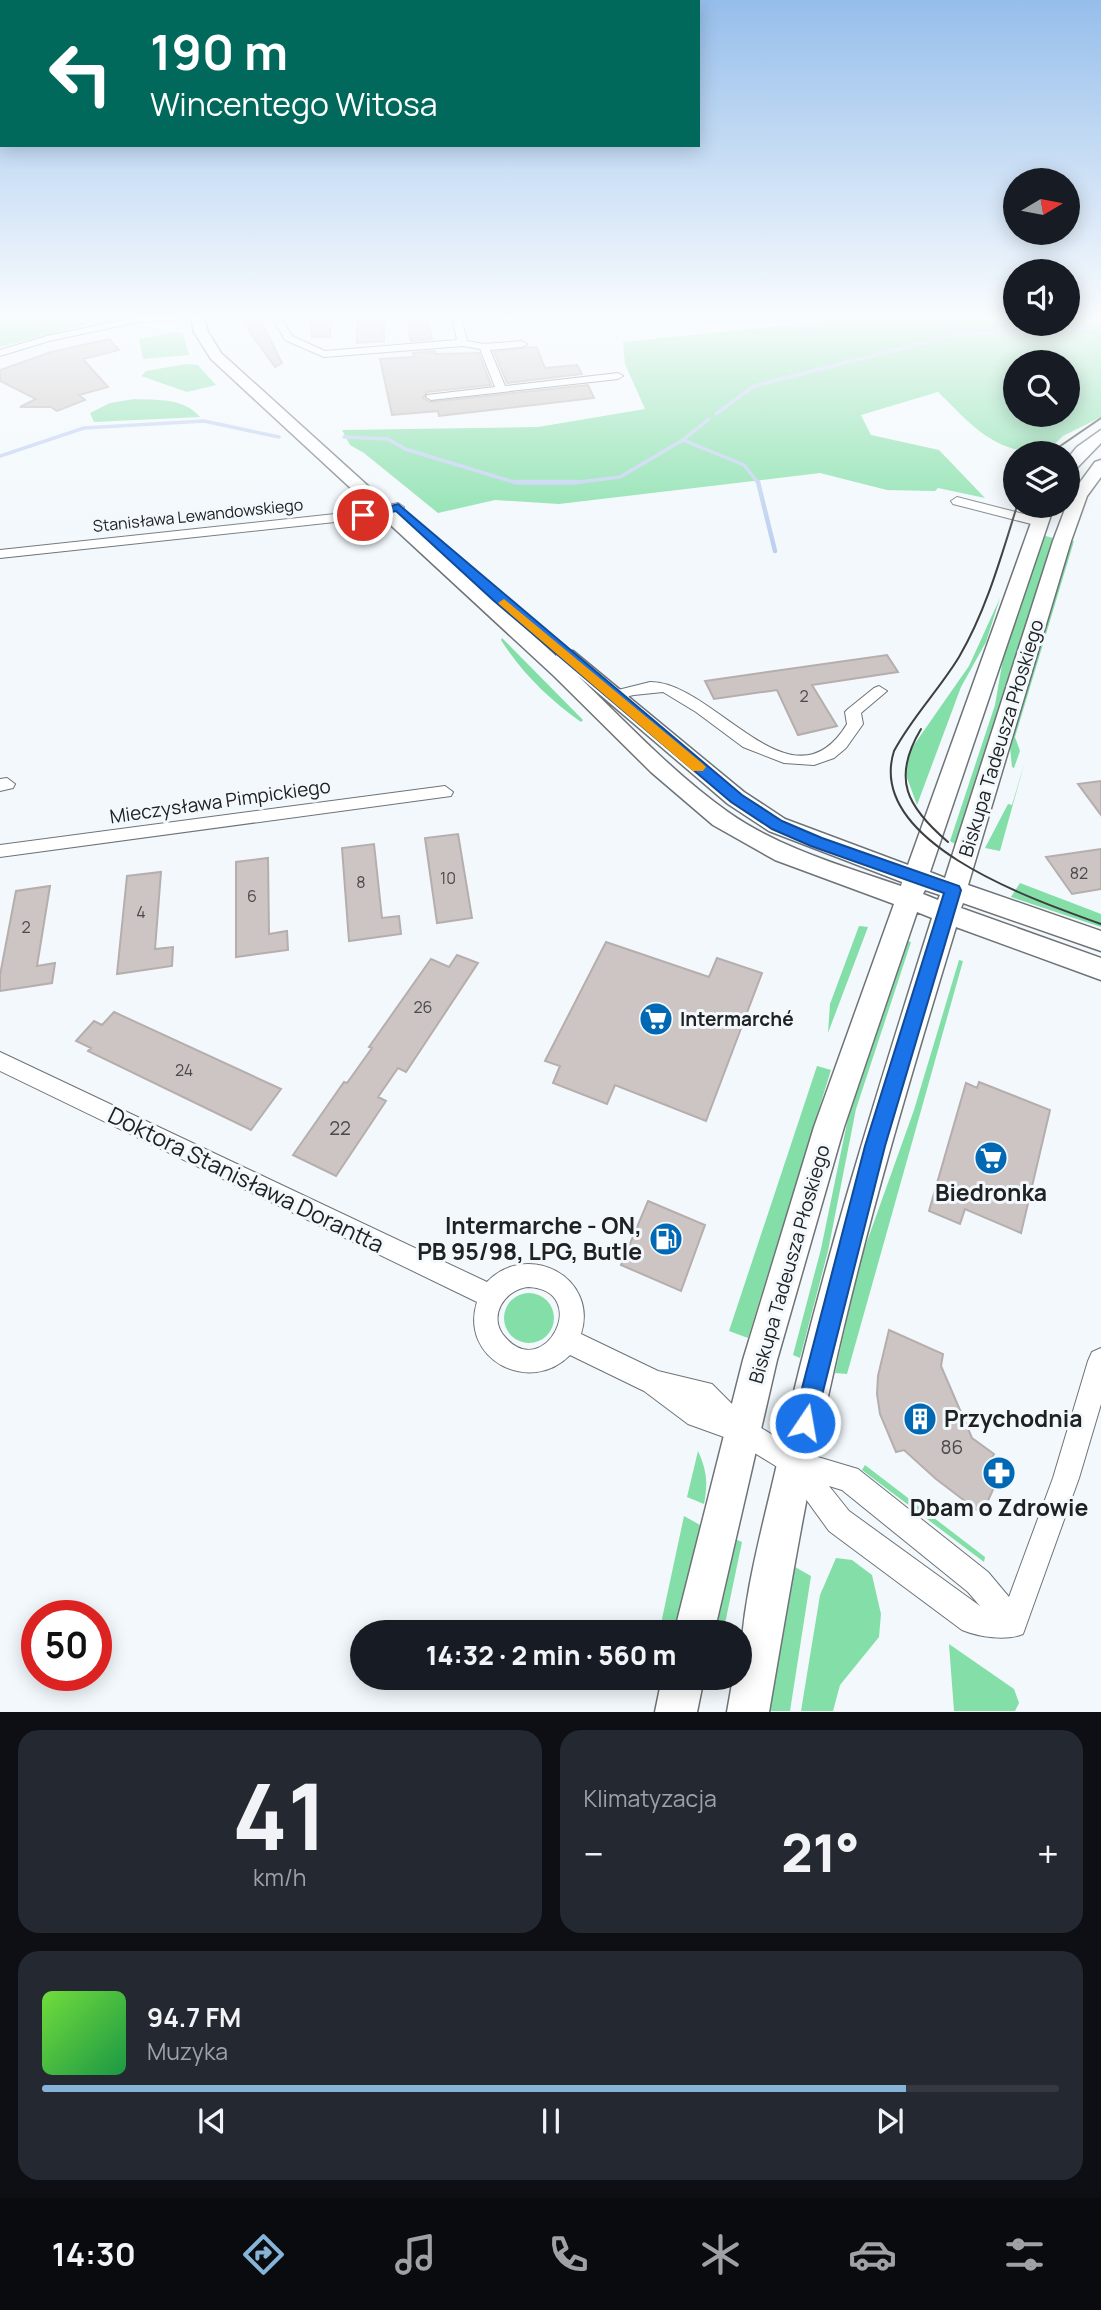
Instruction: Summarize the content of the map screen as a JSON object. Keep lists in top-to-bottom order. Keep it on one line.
{"streets":{"main road":["Biskupa Tadeusza Płoskiego"],"street":["Stanisława Lewandowskiego","Mieczysława Pimpickiego","Doktora Stanisława Dorantta"]},"places":{"supermarket":["Intermarché","Biedronka"],"fuel station":["Intermarche - ON, PB 95/98, LPG, Butle"],"building":["Przychodnia"],"pharmacy":["Dbam o Zdrowie"]},"house_numbers":["2","82","10","8","6","4","2","26","24","22","86"],"north":"right","page":{"turn":["190 m","Wincentego Witosa"],"limit":"50","trip":"14:32 · 2 min · 560 m","tile":[["41","km/h"],"Klimatyzacja"],"heat":["−","21°","+"],"song":["94.7 FM","Muzyka"],"tabs":"14:30"}}
